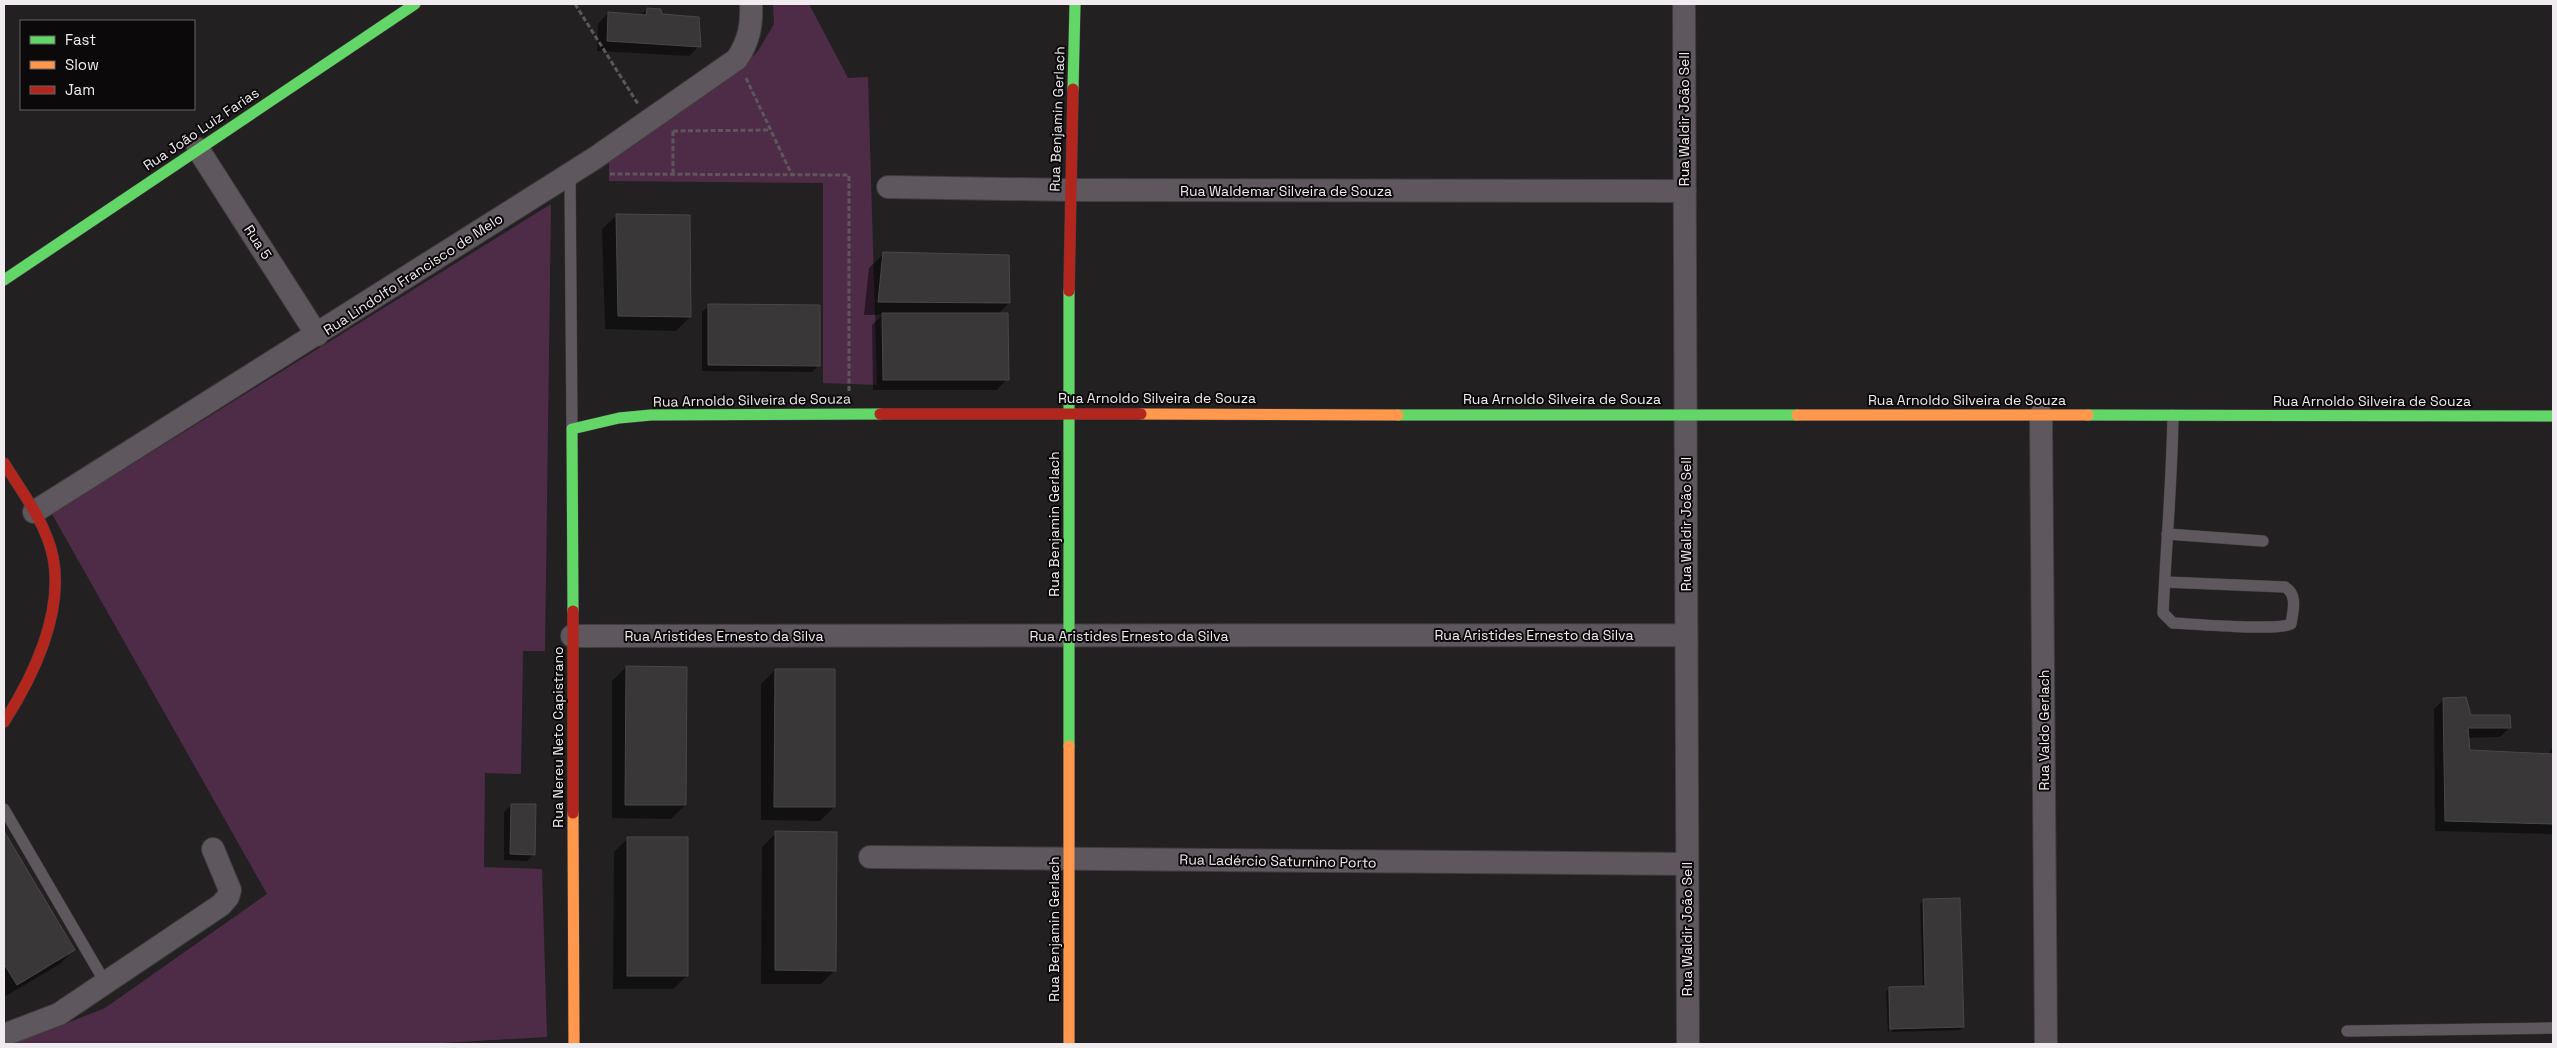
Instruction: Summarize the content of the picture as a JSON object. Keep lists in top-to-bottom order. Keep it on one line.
{"streets":{"street":["Rua Benjamin Gerlach","Rua Waldir João Sell","Rua João Luiz Farias","Rua Waldemar Silveira de Souza","Rua 5","Rua Lindolfo Francisco de Melo","Rua Arnoldo Silveira de Souza","Rua Aristides Ernesto da Silva","Rua Valdo Gerlach","Rua Nereu Neto Capistrano","Rua Ladércio Saturnino Porto"]},"crossings":[["Rua Benjamin Gerlach","Rua Waldemar Silveira de Souza"],["Rua Benjamin Gerlach","Rua Arnoldo Silveira de Souza"],["Rua Benjamin Gerlach","Rua Aristides Ernesto da Silva"],["Rua Benjamin Gerlach","Rua Ladércio Saturnino Porto"],["Rua Waldir João Sell","Rua Waldemar Silveira de Souza"],["Rua Waldir João Sell","Rua Arnoldo Silveira de Souza"],["Rua Waldir João Sell","Rua Aristides Ernesto da Silva"],["Rua Waldir João Sell","Rua Ladércio Saturnino Porto"],["Rua João Luiz Farias","Rua 5"],["Rua 5","Rua Lindolfo Francisco de Melo"],["Rua Arnoldo Silveira de Souza","Rua Valdo Gerlach"],["Rua Arnoldo Silveira de Souza","Rua Nereu Neto Capistrano"],["Rua Aristides Ernesto da Silva","Rua Nereu Neto Capistrano"]],"legend":["Fast","Slow","Jam"]}
